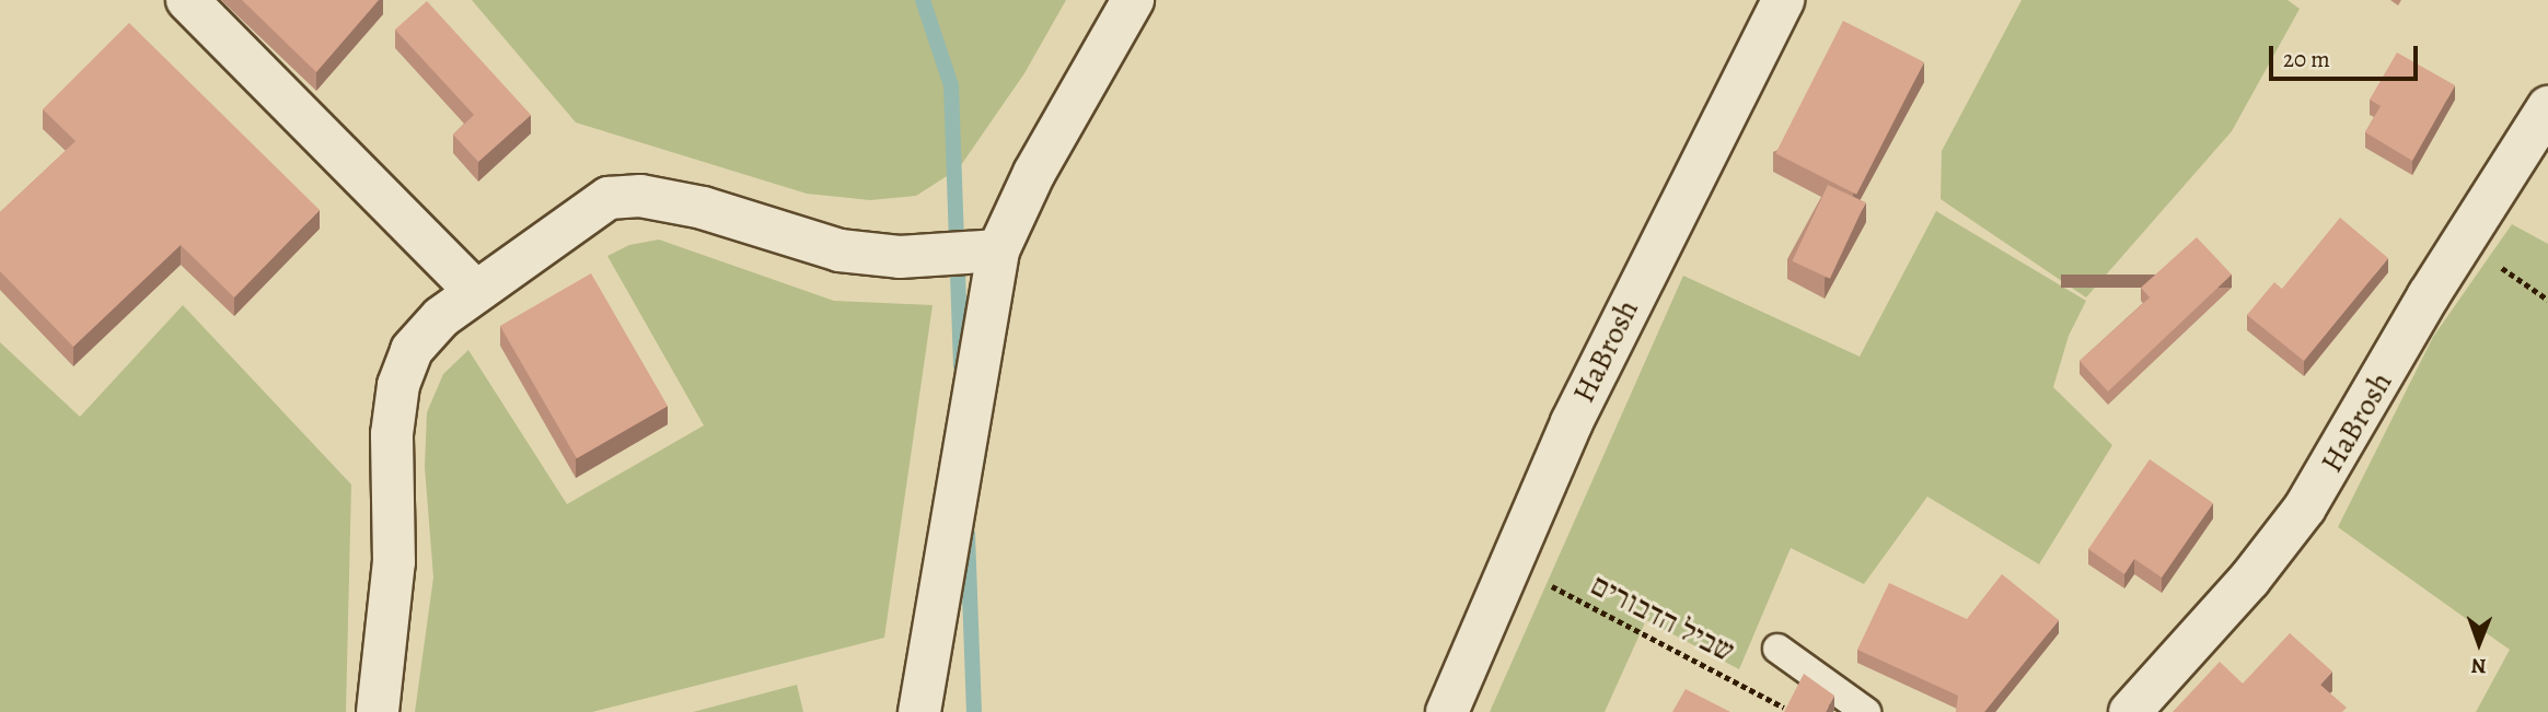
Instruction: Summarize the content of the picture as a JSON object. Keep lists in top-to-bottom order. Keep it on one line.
{"streets":{"street":["HaBrosh"],"path":["שביל הדבורים"]},"crossings":[["HaBrosh","שביל הדבורים"]],"scale_bar":"20 m","north":"bottom"}
